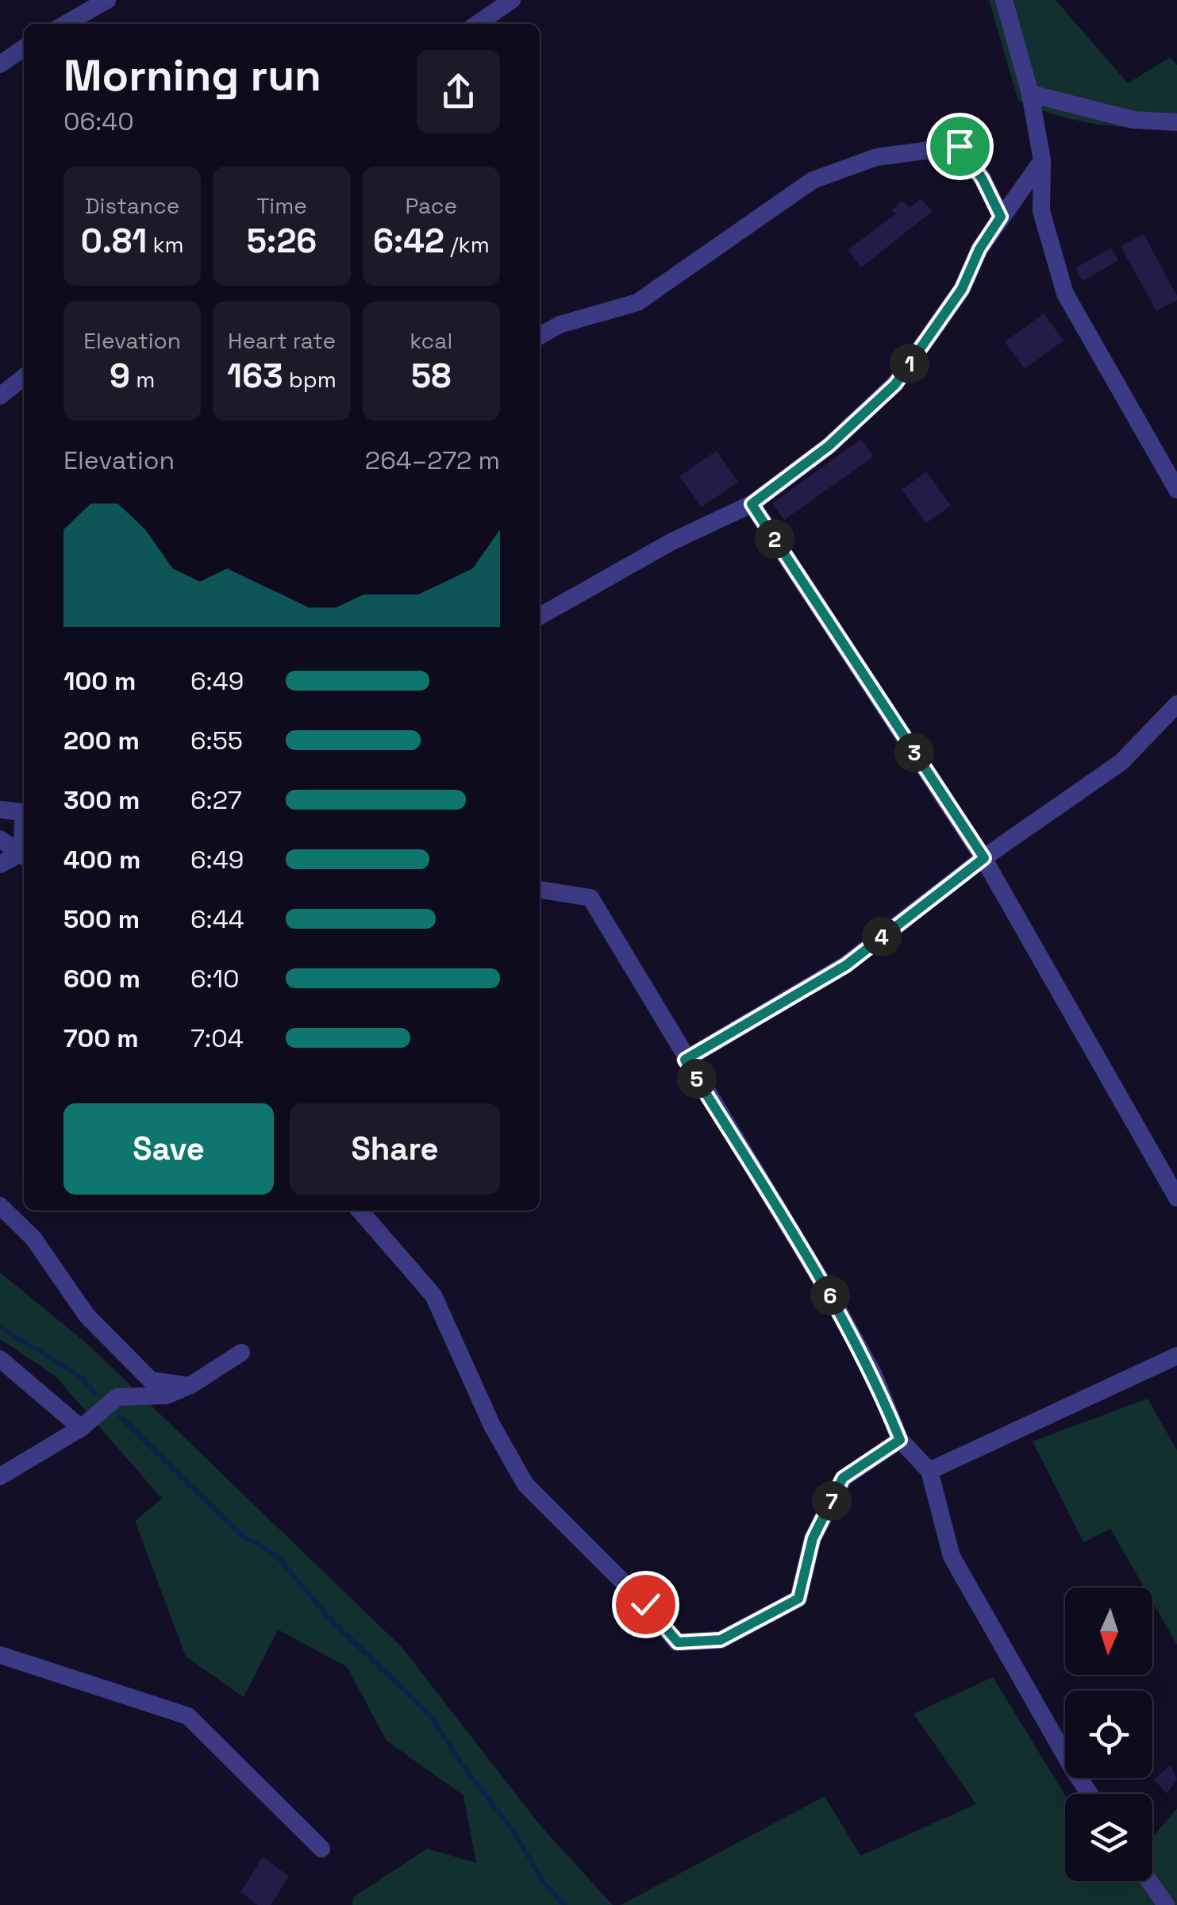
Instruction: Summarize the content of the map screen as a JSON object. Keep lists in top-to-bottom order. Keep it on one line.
{"north":"bottom","page":{"heading":["Morning run","06:40"],"stats":[["Distance","0.81 km"],["Time","5:26"],["Pace","6:42 /km"],["Elevation","9 m"],["Heart rate","163 bpm"],["kcal","58"]],"pins":["1","2","3","4","5","6","7"],"chart":["Elevation","264–272 m"],"list":[{"name":"100 m","note":"6:49"},{"name":"200 m","note":"6:55"},{"name":"300 m","note":"6:27"},{"name":"400 m","note":"6:49"},{"name":"500 m","note":"6:44"},{"name":"600 m","note":"6:10"},{"name":"700 m","note":"7:04"}],"buttons":["Save","Share"]}}
